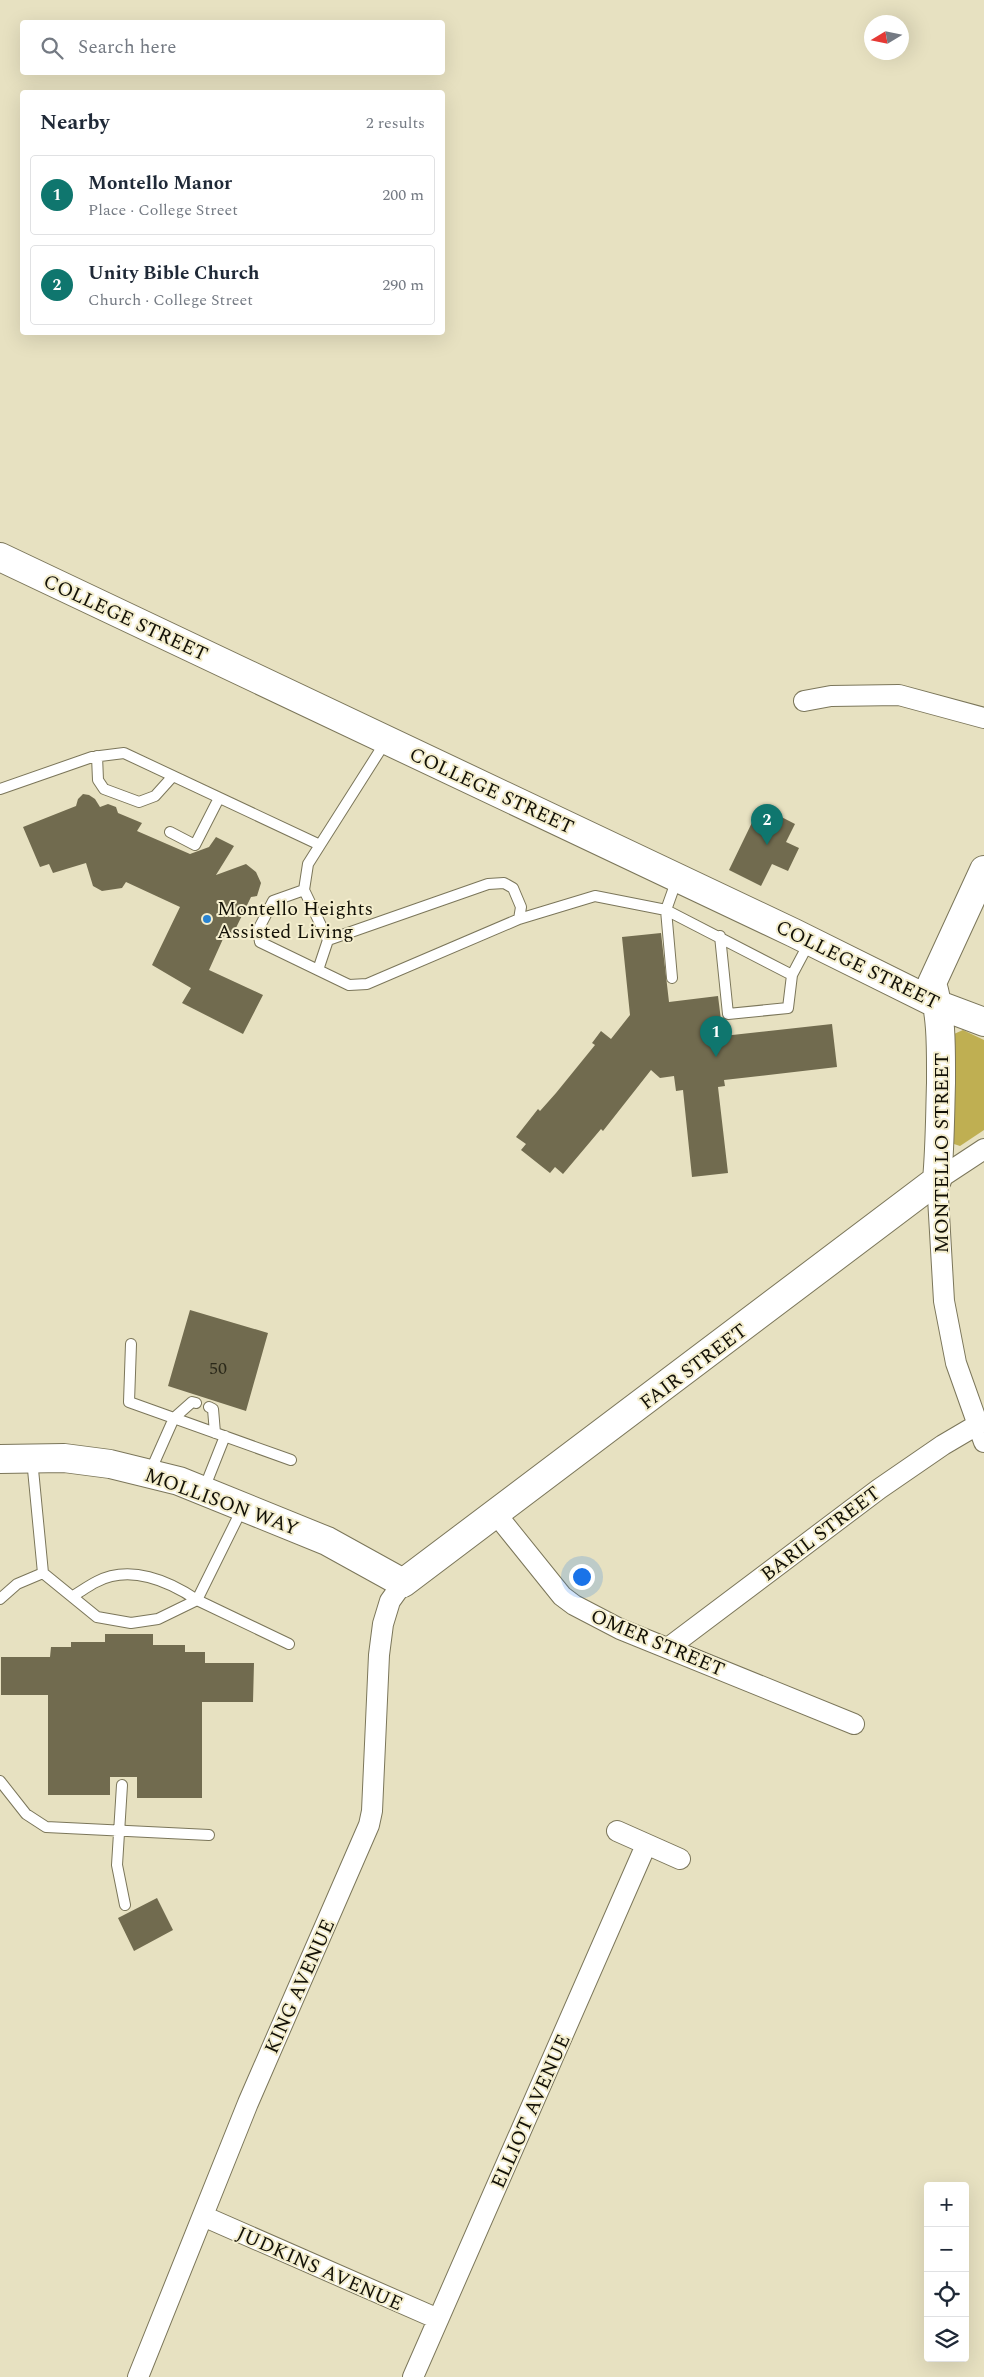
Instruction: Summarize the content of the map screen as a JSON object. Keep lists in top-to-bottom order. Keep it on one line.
{"streets":{"main road":["COLLEGE STREET","MONTELLO STREET","FAIR STREET","MOLLISON WAY"],"street":["BARIL STREET","OMER STREET","KING AVENUE","ELLIOT AVENUE","JUDKINS AVENUE"]},"crossings":[["COLLEGE STREET","MONTELLO STREET"],["MONTELLO STREET","FAIR STREET"],["MONTELLO STREET","BARIL STREET"],["FAIR STREET","MOLLISON WAY"],["FAIR STREET","OMER STREET"],["FAIR STREET","KING AVENUE"],["MOLLISON WAY","KING AVENUE"],["BARIL STREET","OMER STREET"],["KING AVENUE","JUDKINS AVENUE"],["ELLIOT AVENUE","JUDKINS AVENUE"]],"places":["Montello Heights Assisted Living"],"house_numbers":["50"],"north":"left","page":{"search":"Search here","heading":["Nearby","2 results"],"list":[{"mark":"1","name":"Montello Manor","note":"Place · College Street","value":"200 m"},{"mark":"2","name":"Unity Bible Church","note":"Church · College Street","value":"290 m"}],"pins":["2","1"],"map_buttons":["+","−"]}}
